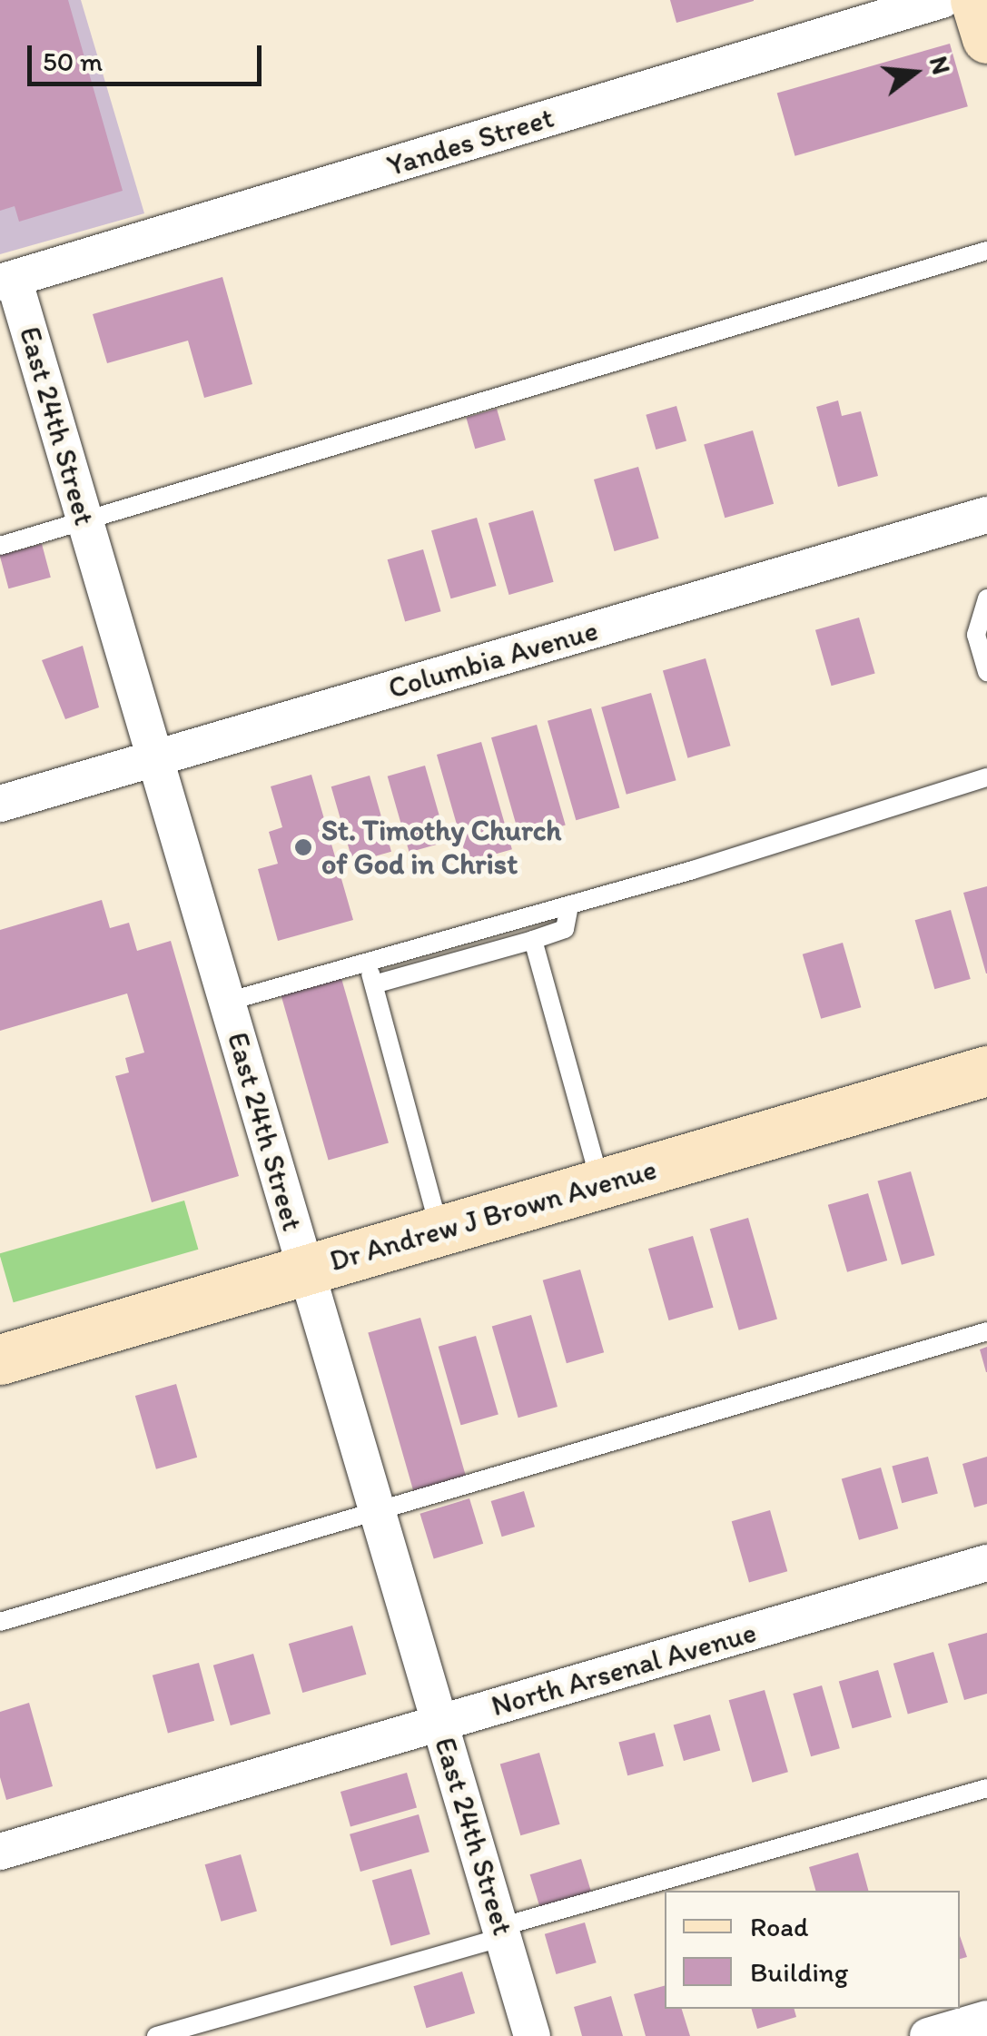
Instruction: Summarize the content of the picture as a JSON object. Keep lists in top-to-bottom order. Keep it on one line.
{"streets":{"main road":["Dr Andrew J Brown Avenue"],"street":["Yandes Street","East 24th Street","Columbia Avenue","North Arsenal Avenue"]},"crossings":[["Yandes Street","East 24th Street"],["East 24th Street","Columbia Avenue"],["East 24th Street","Dr Andrew J Brown Avenue"],["East 24th Street","North Arsenal Avenue"]],"places":["St. Timothy Church of God in Christ"],"legend":["Road","Building"],"scale_bar":"50 m","north":"right"}
